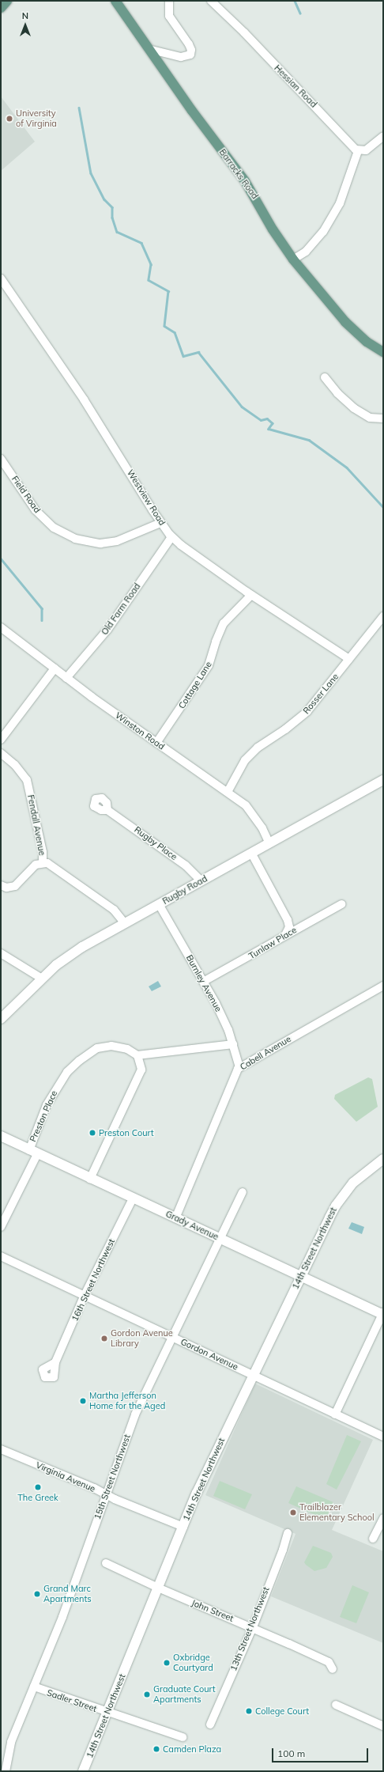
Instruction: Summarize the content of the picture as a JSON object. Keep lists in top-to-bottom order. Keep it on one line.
{"streets":{"main road":["Barracks Road"],"street":["Hessian Road","Field Road","Westview Road","Old Farm Road","Cottage Lane","Rosser Lane","Winston Road","Fendall Avenue","Rugby Place","Rugby Road","Tunlaw Place","Burnley Avenue","Cabell Avenue","Preston Place","Grady Avenue","14th Street Northwest","16th Street Northwest","Gordon Avenue","Virginia Avenue","15th Street Northwest","John Street","13th Street Northwest","Sadler Street"]},"crossings":[["Field Road","Westview Road"],["Westview Road","Old Farm Road"],["Westview Road","Cottage Lane"],["Westview Road","Rosser Lane"],["Old Farm Road","Winston Road"],["Cottage Lane","Winston Road"],["Rosser Lane","Winston Road"],["Winston Road","Rugby Road"],["Fendall Avenue","Rugby Road"],["Rugby Place","Rugby Road"],["Rugby Road","Burnley Avenue"],["Tunlaw Place","Burnley Avenue"],["Burnley Avenue","Cabell Avenue"],["Cabell Avenue","Grady Avenue"],["Preston Place","Grady Avenue"],["Grady Avenue","14th Street Northwest"],["Grady Avenue","16th Street Northwest"],["Grady Avenue","15th Street Northwest"],["14th Street Northwest","Gordon Avenue"],["14th Street Northwest","Virginia Avenue"],["14th Street Northwest","John Street"],["14th Street Northwest","Sadler Street"],["16th Street Northwest","Gordon Avenue"],["Gordon Avenue","15th Street Northwest"],["Virginia Avenue","15th Street Northwest"],["15th Street Northwest","Sadler Street"],["John Street","13th Street Northwest"]],"places":["University of Virginia","Preston Court","Gordon Avenue Library","Martha Jefferson Home for the Aged","The Greek","Trailblazer Elementary School","Grand Marc Apartments","Oxbridge Courtyard","Graduate Court Apartments","College Court","Camden Plaza"],"scale_bar":"100 m","north":"top"}
